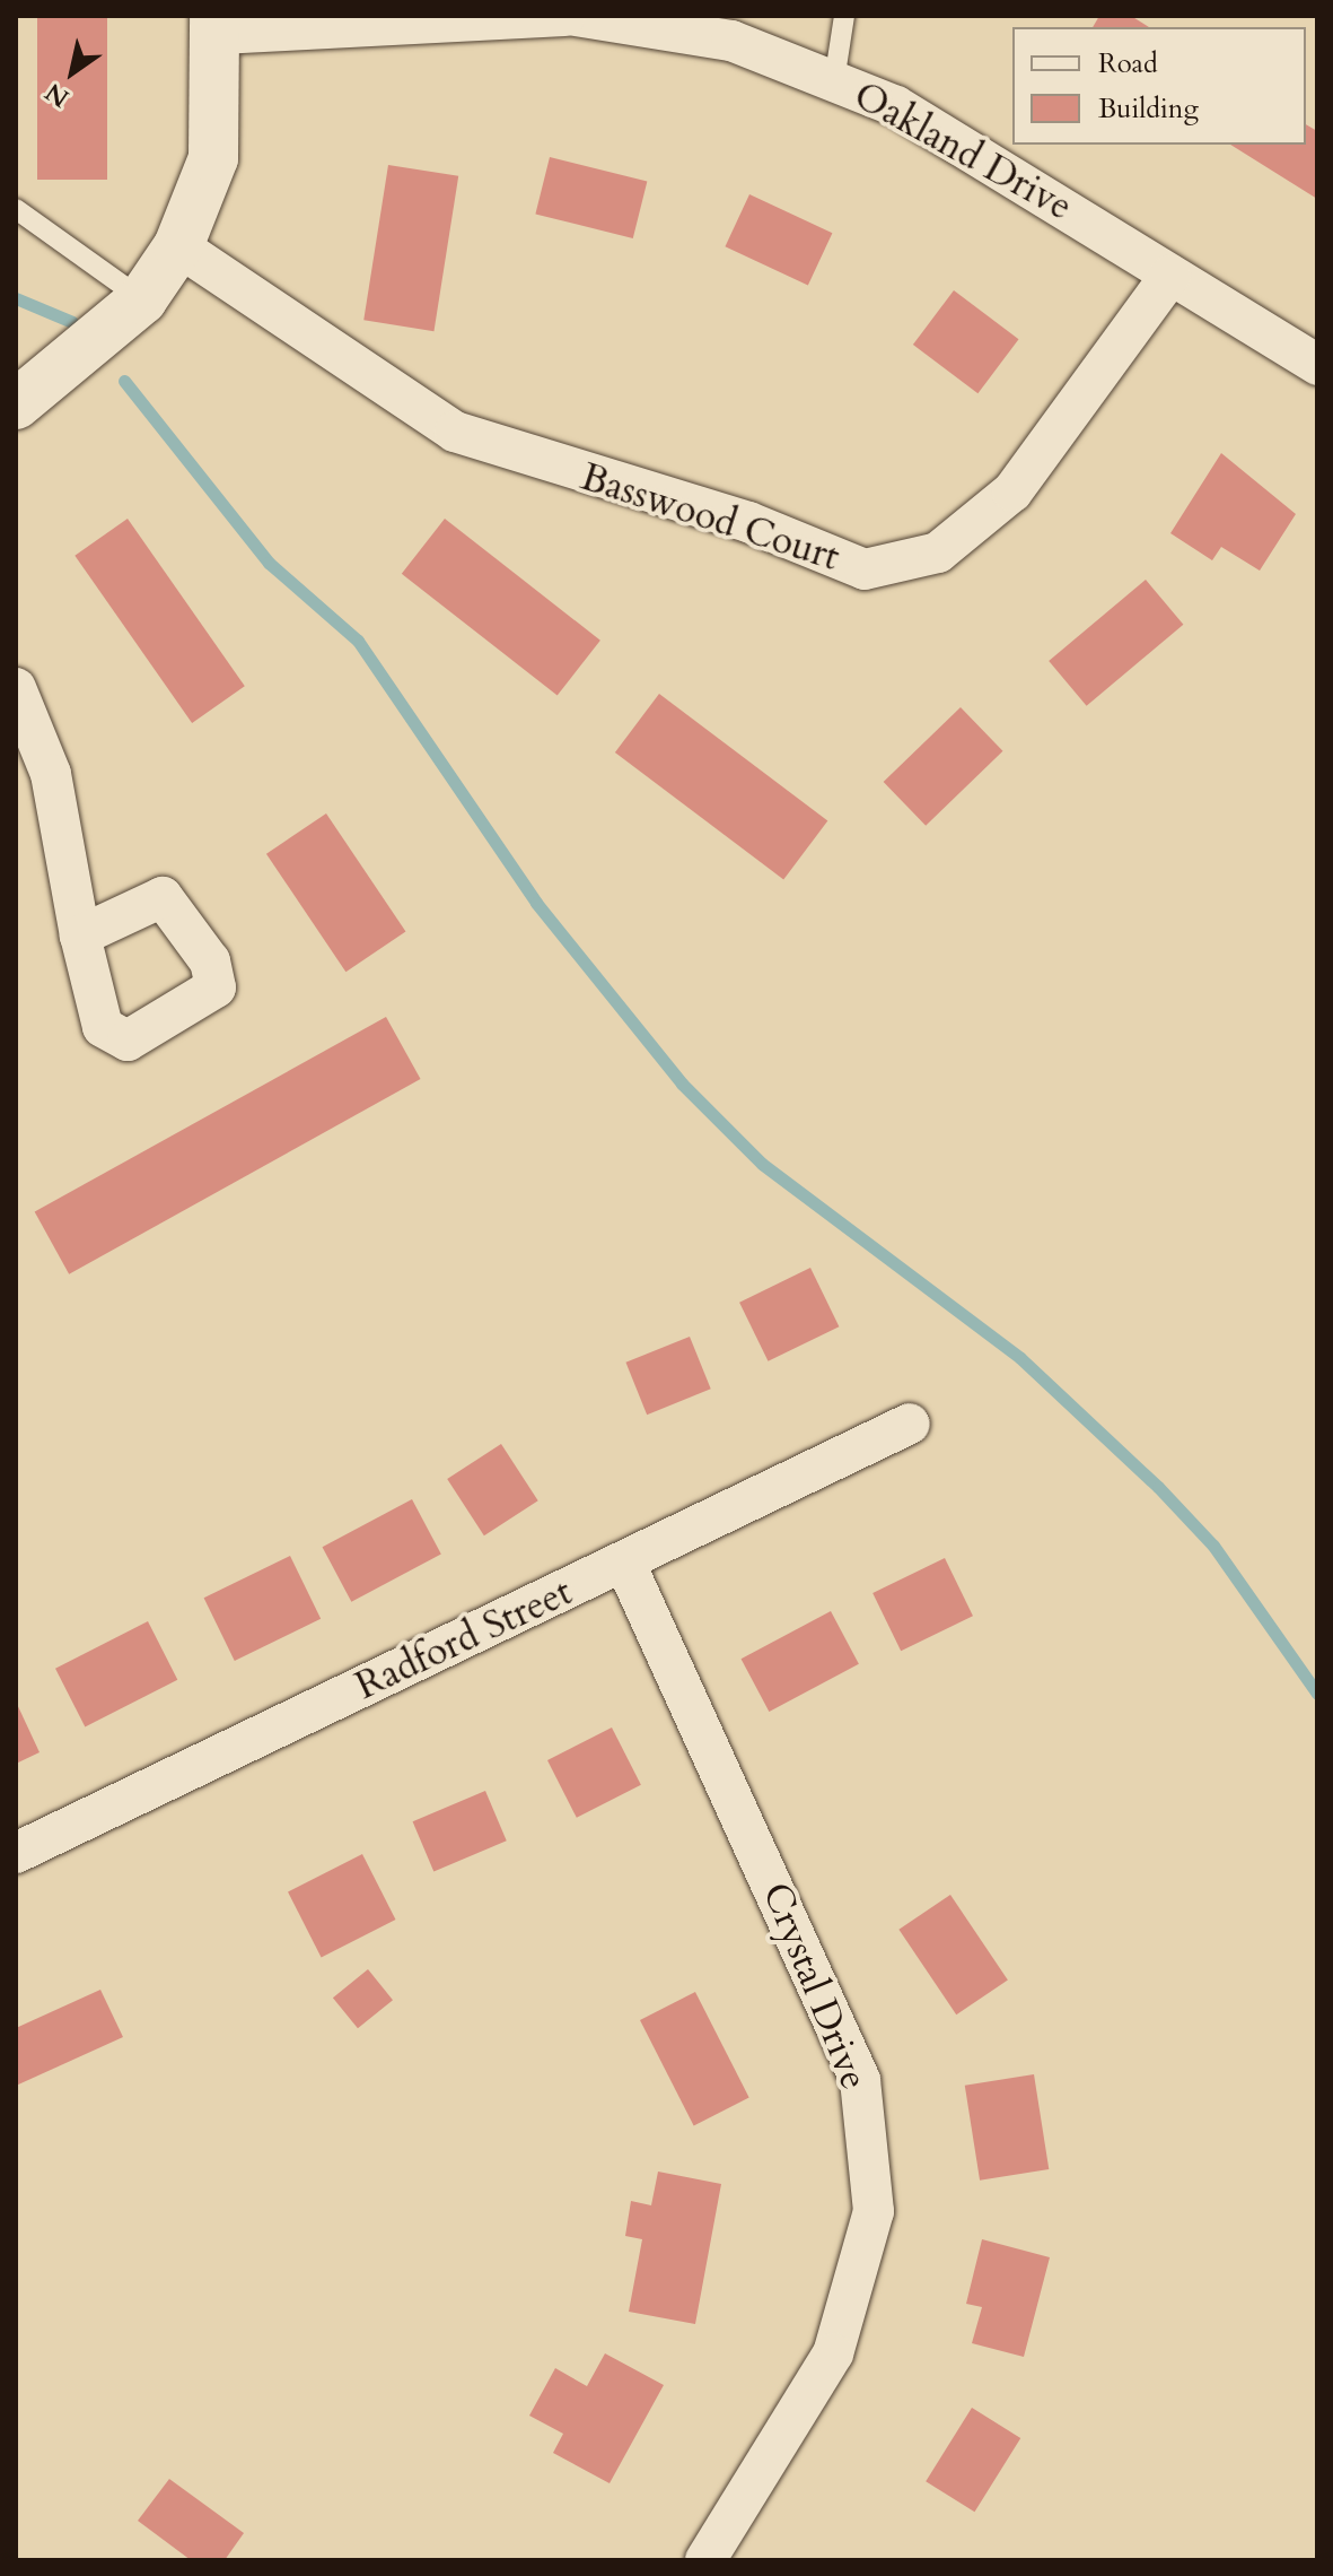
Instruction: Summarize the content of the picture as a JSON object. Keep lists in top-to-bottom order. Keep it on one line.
{"streets":{"street":["Oakland Drive","Basswood Court","Radford Street","Crystal Drive"]},"crossings":[["Oakland Drive","Basswood Court"],["Radford Street","Crystal Drive"]],"legend":["Road","Building"],"north":"bottom left"}
